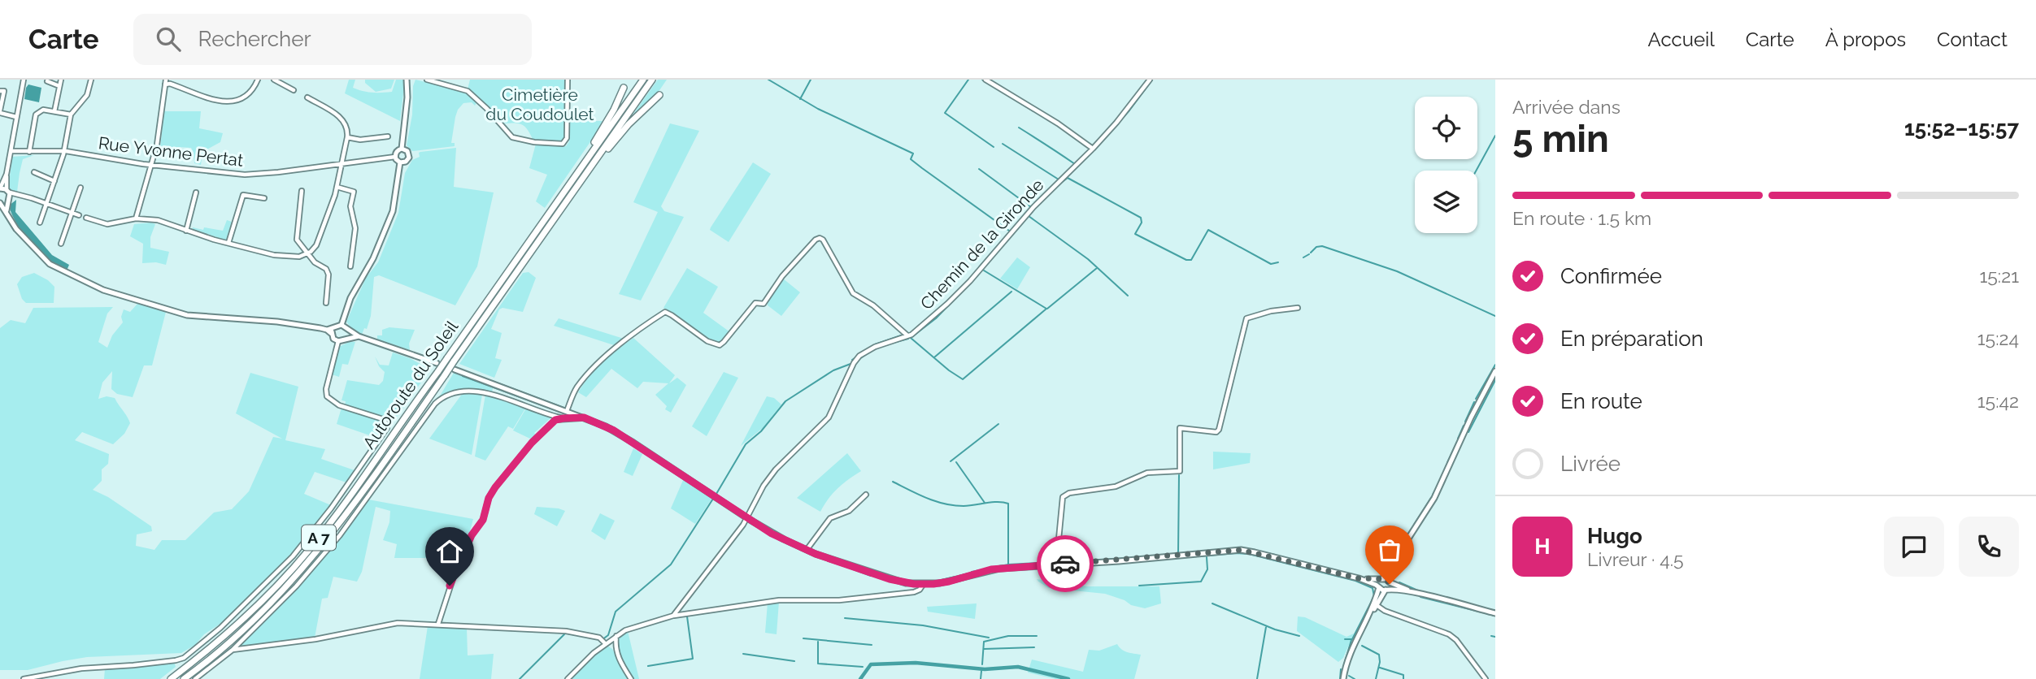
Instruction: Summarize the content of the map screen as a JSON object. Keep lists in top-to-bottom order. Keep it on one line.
{"streets":{"highway":["Autoroute du Soleil","A 7"],"street":["Rue Yvonne Pertat","Chemin de la Gironde"]},"parks":["Cimetière du Coudoulet"],"page":{"header":"Carte","search":"Rechercher","nav":["Accueil","Carte","À propos","Contact"],"heading":["5 min","Arrivée dans","15:52–15:57"],"panel":["Hugo","Livreur · 4.5"],"bar":"En route · 1.5 km","list":[["Confirmée","15:21"],["En préparation","15:24"],["En route","15:42"],"Livrée"],"round":"H"}}
